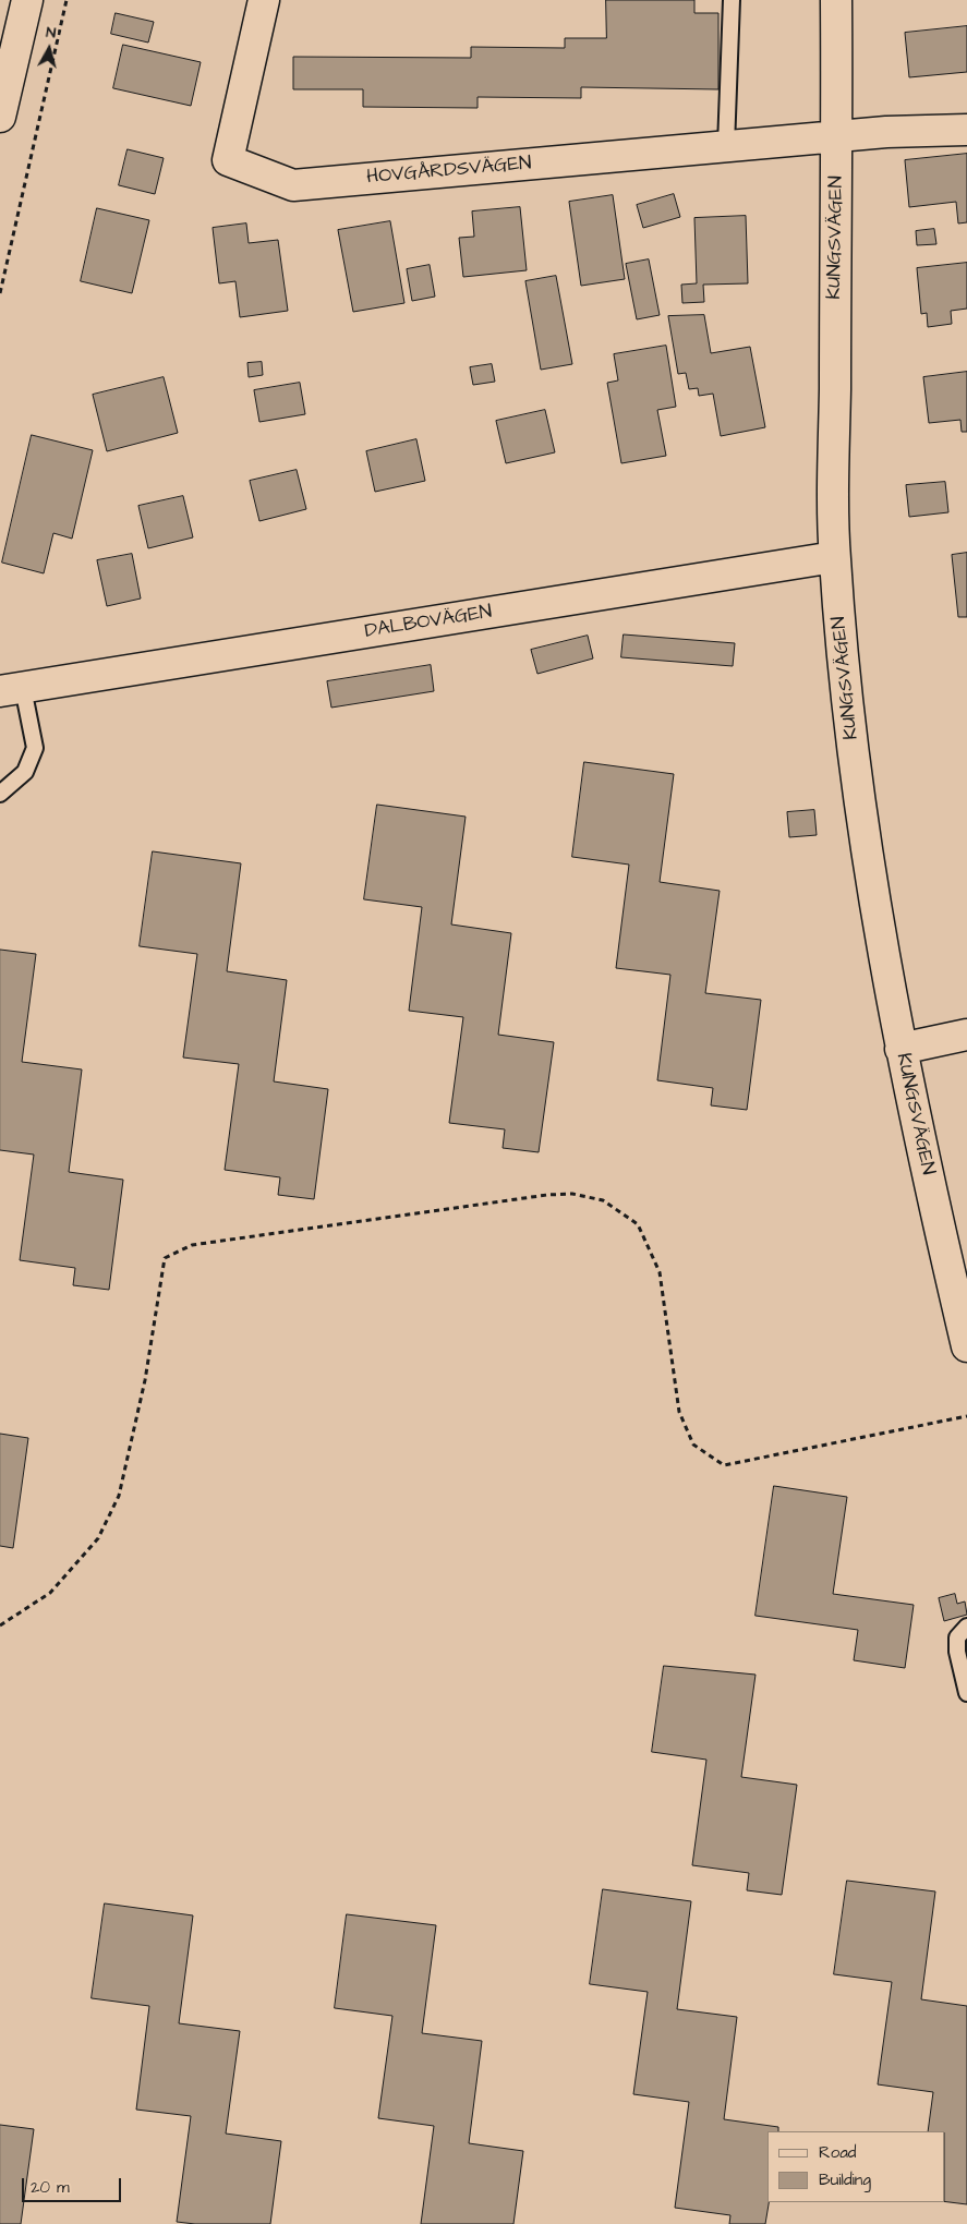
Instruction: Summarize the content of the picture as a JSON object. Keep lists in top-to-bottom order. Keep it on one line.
{"streets":{"street":["HOVGÅRDSVÄGEN","KUNGSVÄGEN","DALBOVÄGEN"]},"crossings":[["HOVGÅRDSVÄGEN","KUNGSVÄGEN"],["KUNGSVÄGEN","DALBOVÄGEN"]],"legend":["Road","Building"],"scale_bar":"20 m","north":"top"}
